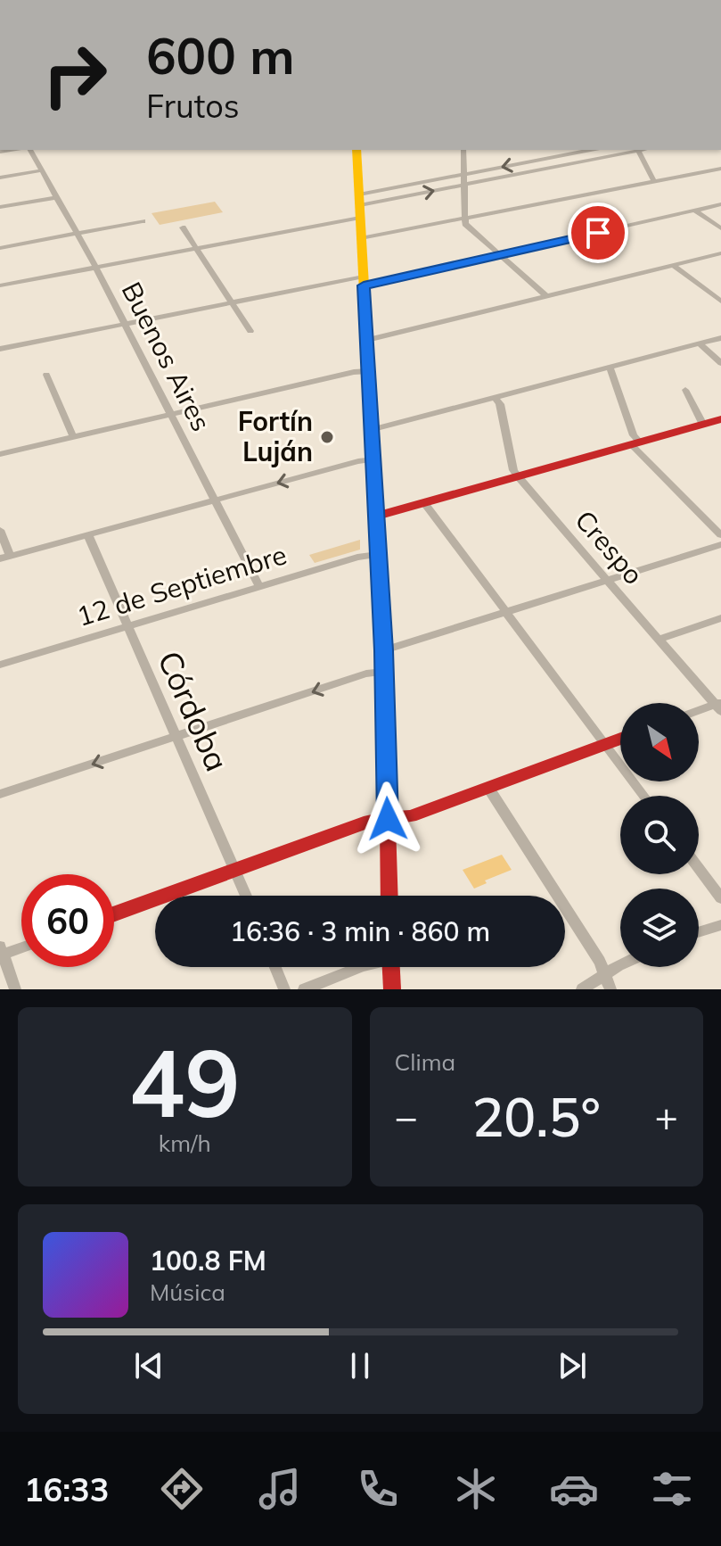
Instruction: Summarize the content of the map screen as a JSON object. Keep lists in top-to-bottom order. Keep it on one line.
{"streets":{"street":["Buenos Aires","Crespo","12 de Septiembre","Córdoba"]},"crossings":[["Buenos Aires","12 de Septiembre"],["12 de Septiembre","Córdoba"]],"places":["Fortín Luján"],"north":"bottom right","page":{"turn":["600 m","Frutos"],"limit":"60","trip":"16:36 · 3 min · 860 m","tile":[["49","km/h"],"Clima"],"heat":["−","20.5°","+"],"song":["100.8 FM","Música"],"tabs":"16:33"}}
